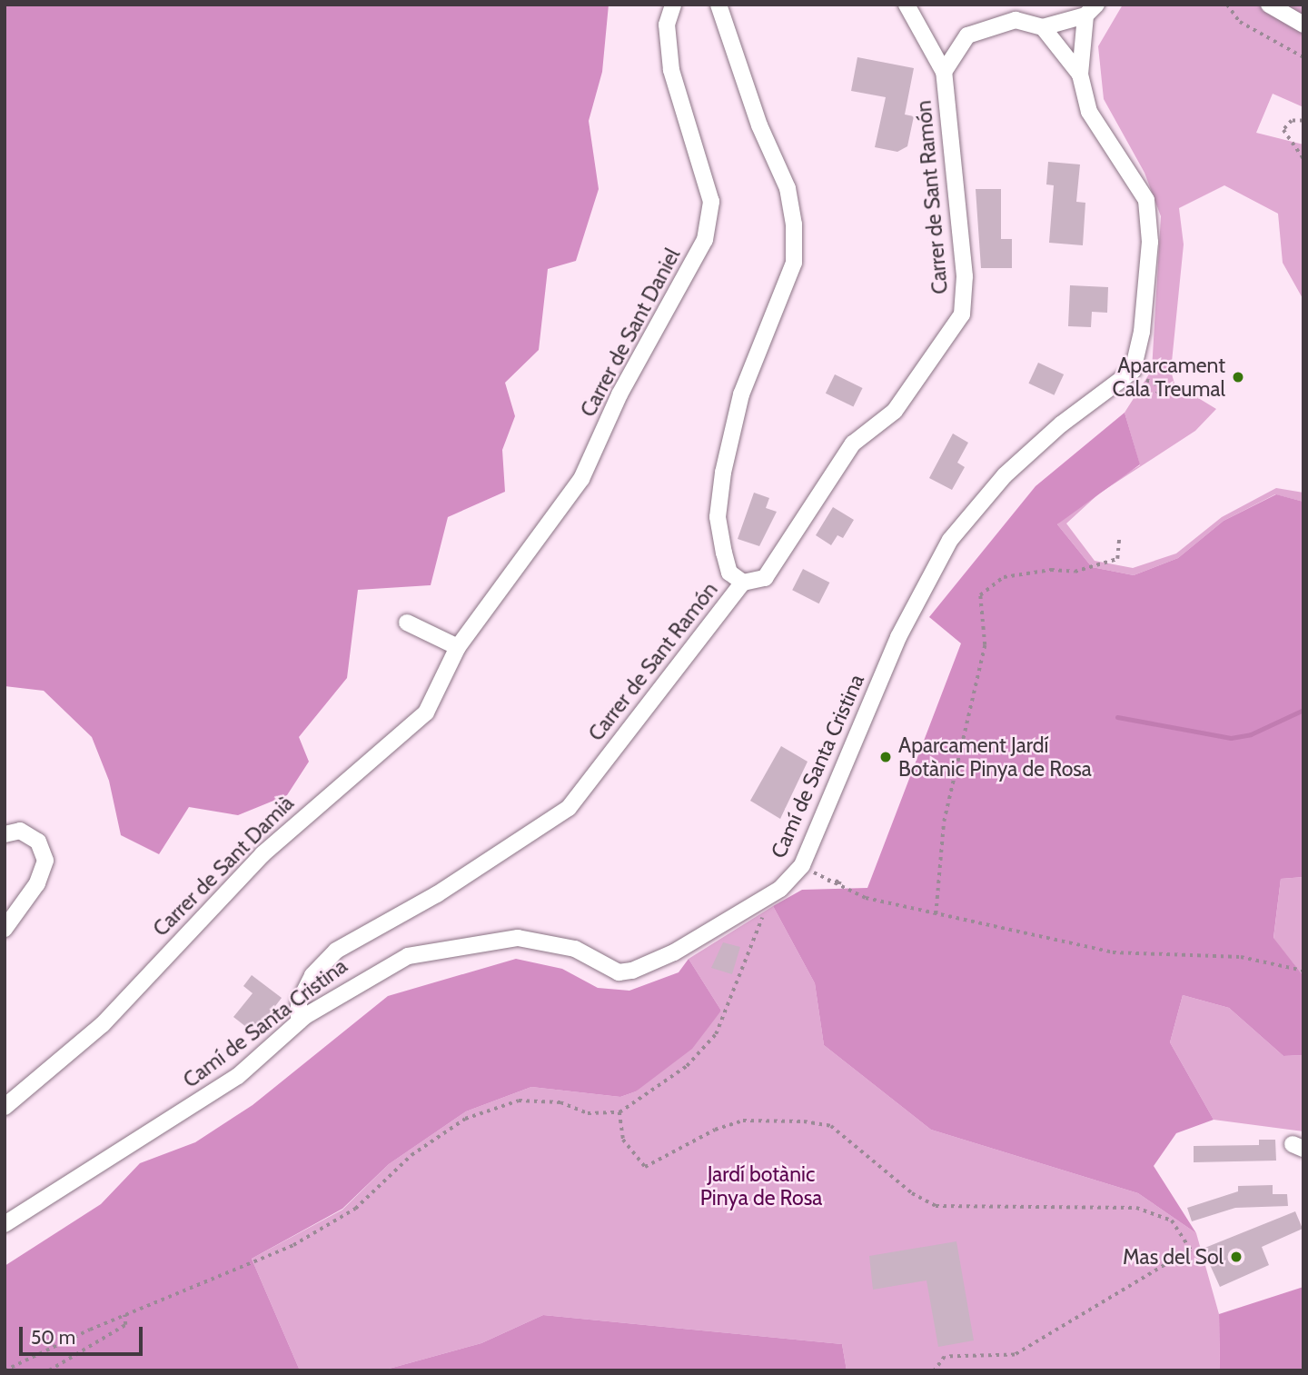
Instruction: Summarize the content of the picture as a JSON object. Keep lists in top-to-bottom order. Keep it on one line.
{"streets":{"street":["Carrer de Sant Ramón","Carrer de Sant Daniel","Camí de Santa Cristina","Carrer de Sant Damià"]},"crossings":[["Carrer de Sant Ramón","Camí de Santa Cristina"],["Carrer de Sant Daniel","Carrer de Sant Damià"]],"parks":["Jardí botànic Pinya de Rosa"],"places":["Aparcament Cala Treumal","Aparcament Jardí Botànic Pinya de Rosa","Mas del Sol"],"scale_bar":"50 m"}
